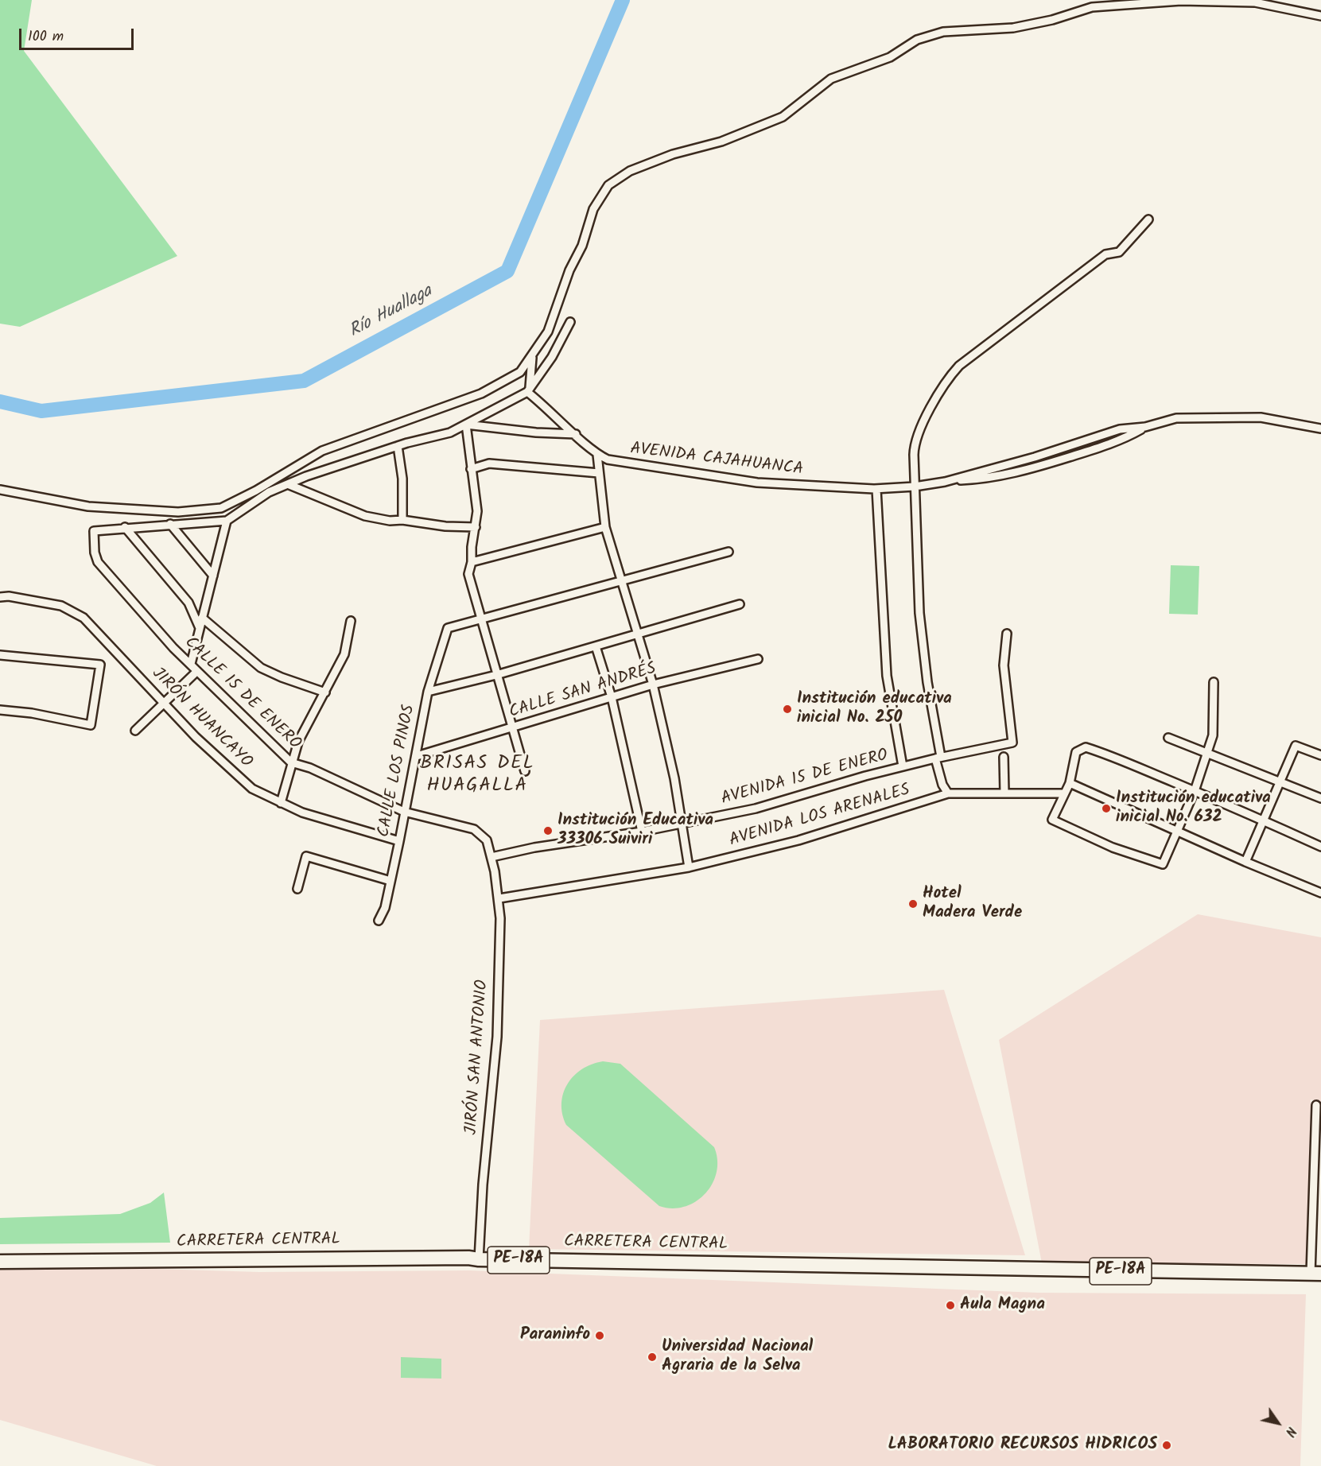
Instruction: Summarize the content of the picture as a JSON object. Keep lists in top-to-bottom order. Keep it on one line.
{"streets":{"highway":["CARRETERA CENTRAL","PE-18A"],"street":["AVENIDA CAJAHUANCA","CALLE SAN ANDRÉS","CALLE 15 DE ENERO","JIRÓN HUANCAYO","CALLE LOS PINOS","AVENIDA 15 DE ENERO","AVENIDA LOS ARENALES","JIRÓN SAN ANTONIO"]},"crossings":[["CALLE SAN ANDRÉS","CALLE LOS PINOS"],["CALLE 15 DE ENERO","CALLE LOS PINOS"],["CALLE 15 DE ENERO","AVENIDA 15 DE ENERO"],["CALLE 15 DE ENERO","JIRÓN SAN ANTONIO"],["JIRÓN HUANCAYO","CALLE LOS PINOS"],["AVENIDA 15 DE ENERO","JIRÓN SAN ANTONIO"],["AVENIDA LOS ARENALES","JIRÓN SAN ANTONIO"],["JIRÓN SAN ANTONIO","CARRETERA CENTRAL"]],"districts":["BRISAS DEL HUAGALLA"],"water":["Río Huallaga"],"places":["Institución educativa inicial No. 250","Institución educativa inicial No. 632","Institución Educativa 33306 Suiviri","Hotel Madera Verde","Aula Magna","Paraninfo","Universidad Nacional Agraria de la Selva","LABORATORIO RECURSOS HIDRICOS"],"scale_bar":"100 m","north":"bottom right"}
